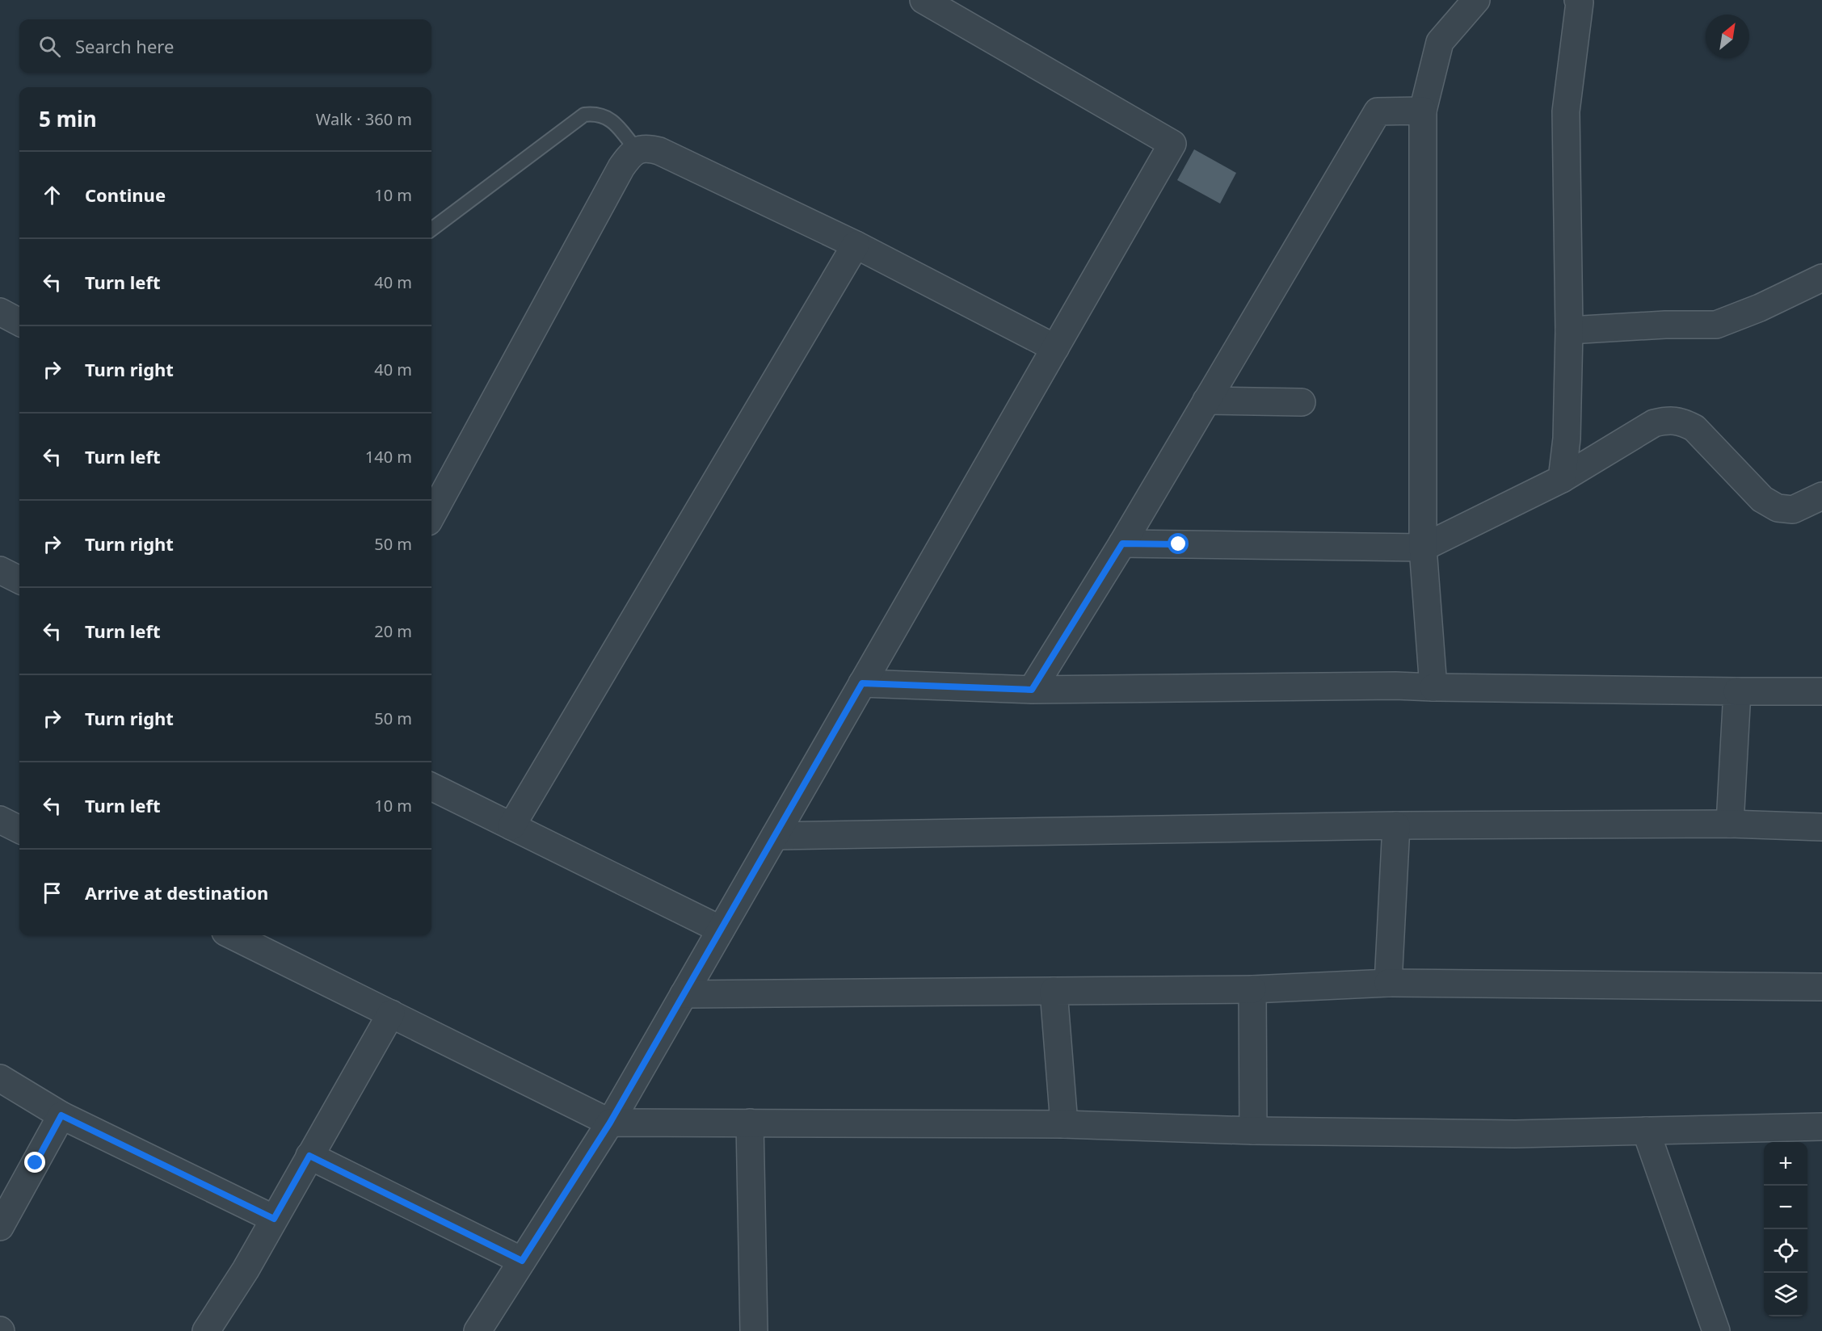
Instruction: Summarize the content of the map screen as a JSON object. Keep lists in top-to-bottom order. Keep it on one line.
{"north":"top right","page":{"search":"Search here","heading":["5 min","Walk · 360 m"],"list":[["Continue","10 m"],["Turn left","40 m"],["Turn right","40 m"],["Turn left","140 m"],["Turn right","50 m"],["Turn left","20 m"],["Turn right","50 m"],["Turn left","10 m"],"Arrive at destination"],"map_buttons":["+","−"]}}
